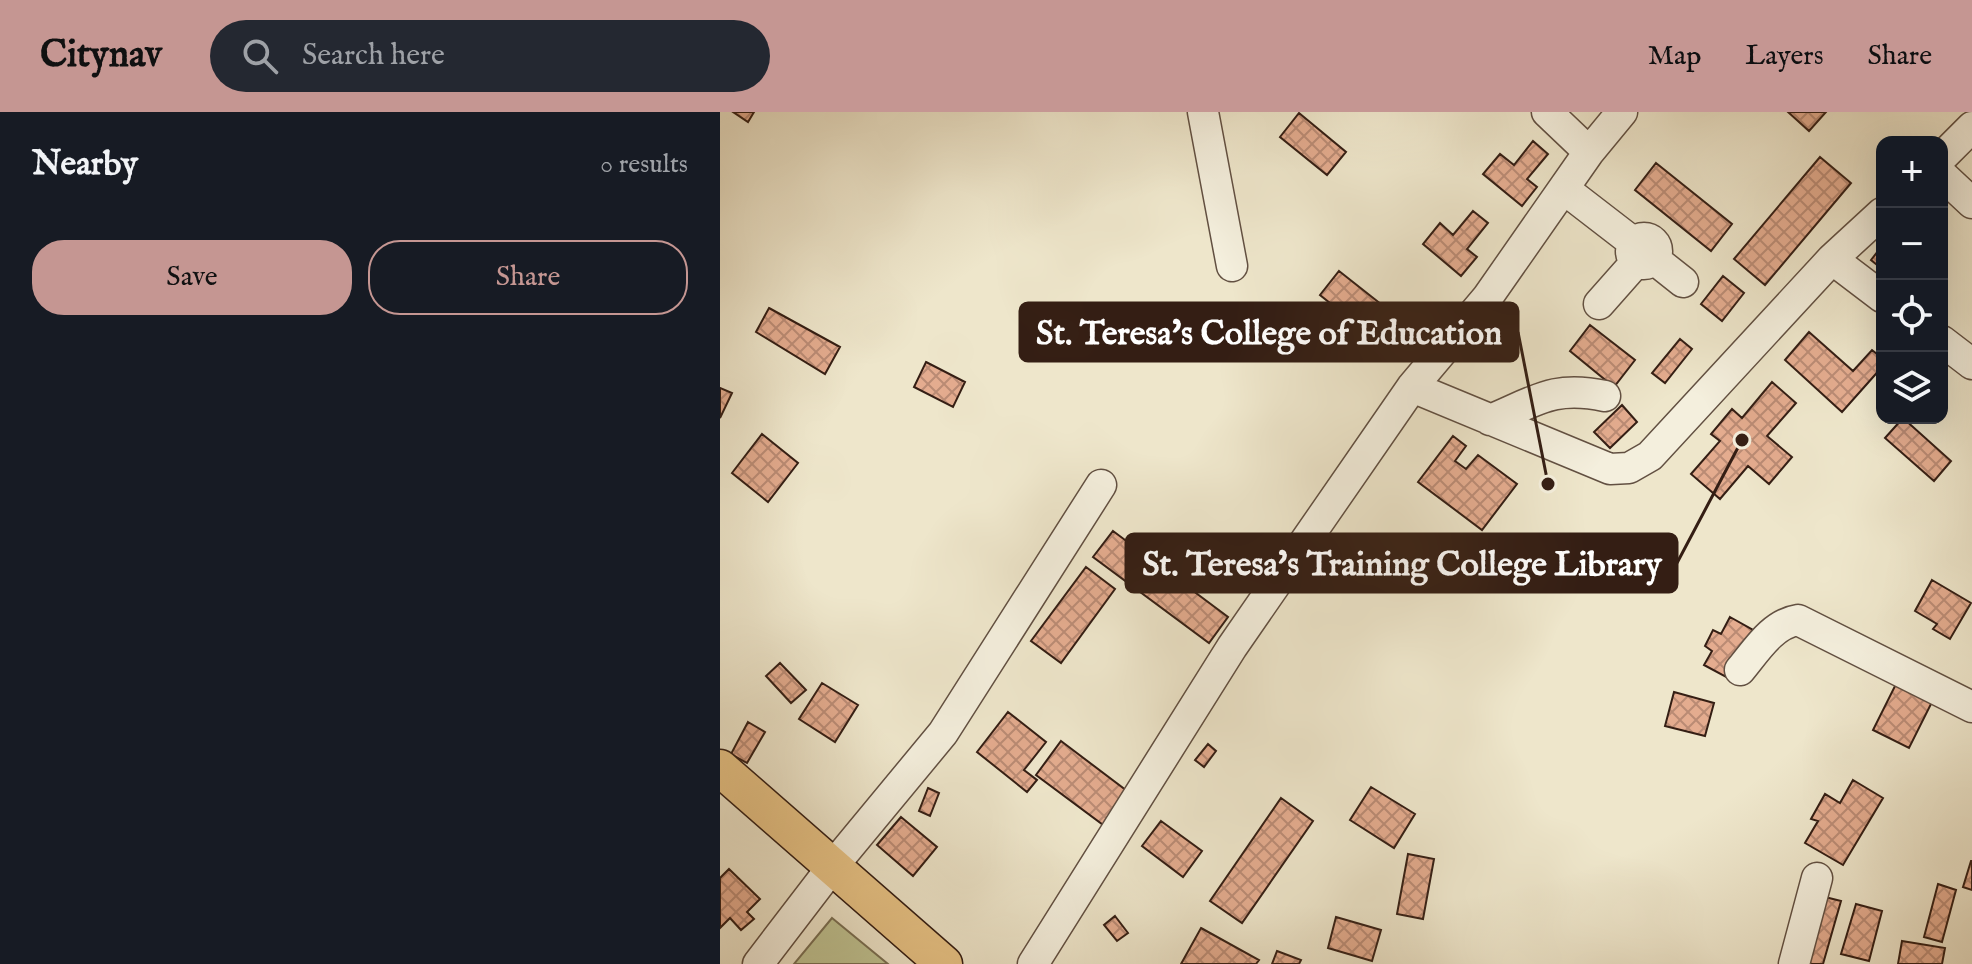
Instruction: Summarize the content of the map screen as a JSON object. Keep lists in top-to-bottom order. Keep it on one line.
{"places":["St. Teresa's Training College Library","St. Teresa's College of Education"],"page":{"header":"Citynav","search":"Search here","nav":["Map","Layers","Share"],"heading":["Nearby","0 results"],"map_buttons":["+","−"],"buttons":["Save","Share"]}}
